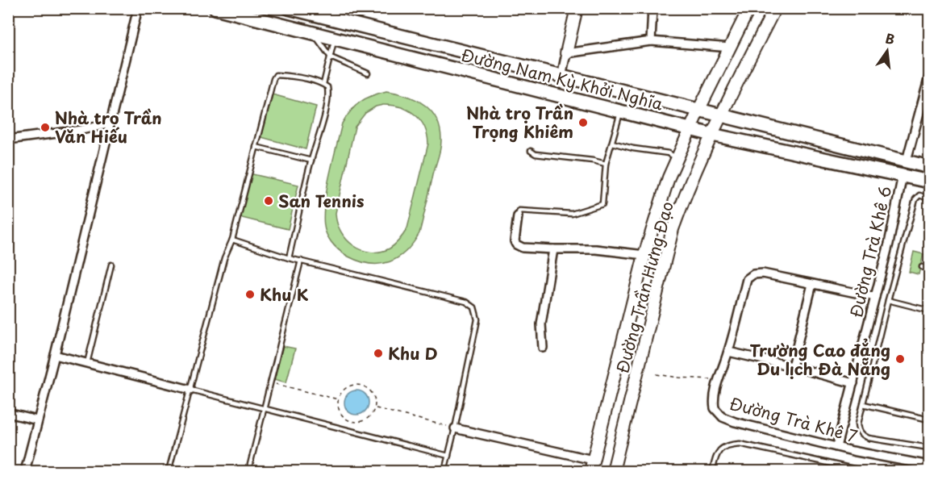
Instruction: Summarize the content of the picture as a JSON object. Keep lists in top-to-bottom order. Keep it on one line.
{"streets":{"main road":["Đường Nam Kỳ Khởi Nghĩa","Đường Trần Hưng Đạo"],"street":["Đường Trà Khê 6","Đường Trà Khê 7"]},"crossings":[["Đường Nam Kỳ Khởi Nghĩa","Đường Trà Khê 6"],["Đường Nam Kỳ Khởi Nghĩa","Đường Trần Hưng Đạo"],["Đường Trà Khê 6","Đường Trà Khê 7"]],"places":["Nhà trọ Trần Trọng Khiêm","Nhà trọ Trần Văn Hiếu","San Tennis","Khu K","Khu D","Trường Cao đẳng Du lịch Đà Nẵng"],"north":"top"}
